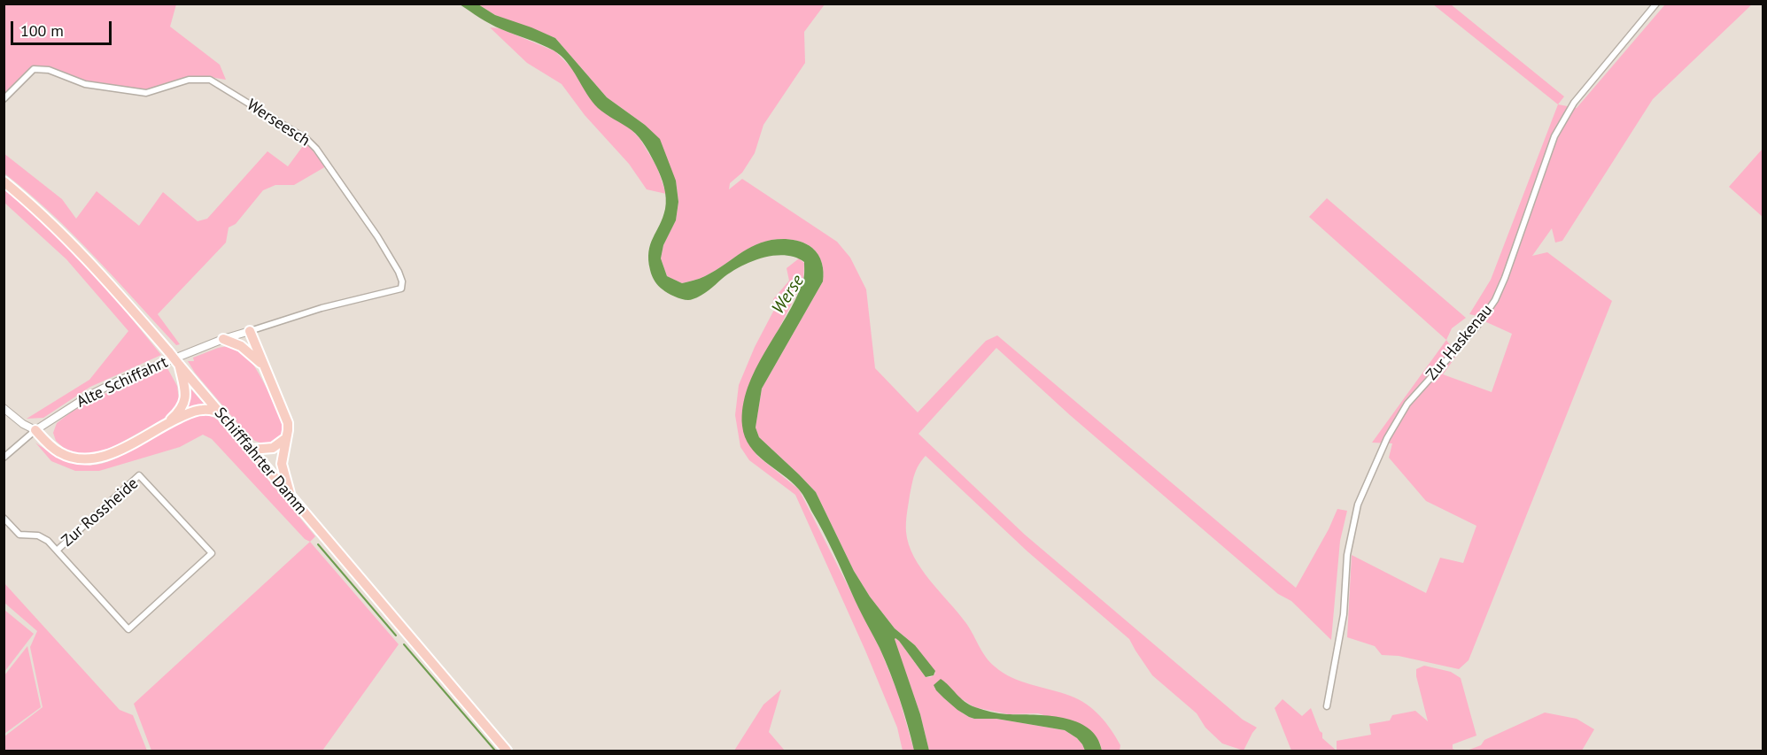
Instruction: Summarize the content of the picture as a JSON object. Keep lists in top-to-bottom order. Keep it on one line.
{"streets":{"highway":["Schifffahrter Damm"],"street":["Werseesch","Zur Haskenau","Alte Schiffahrt","Zur Rossheide"]},"crossings":[["Werseesch","Alte Schiffahrt"]],"water":["Werse"],"scale_bar":"100 m"}
